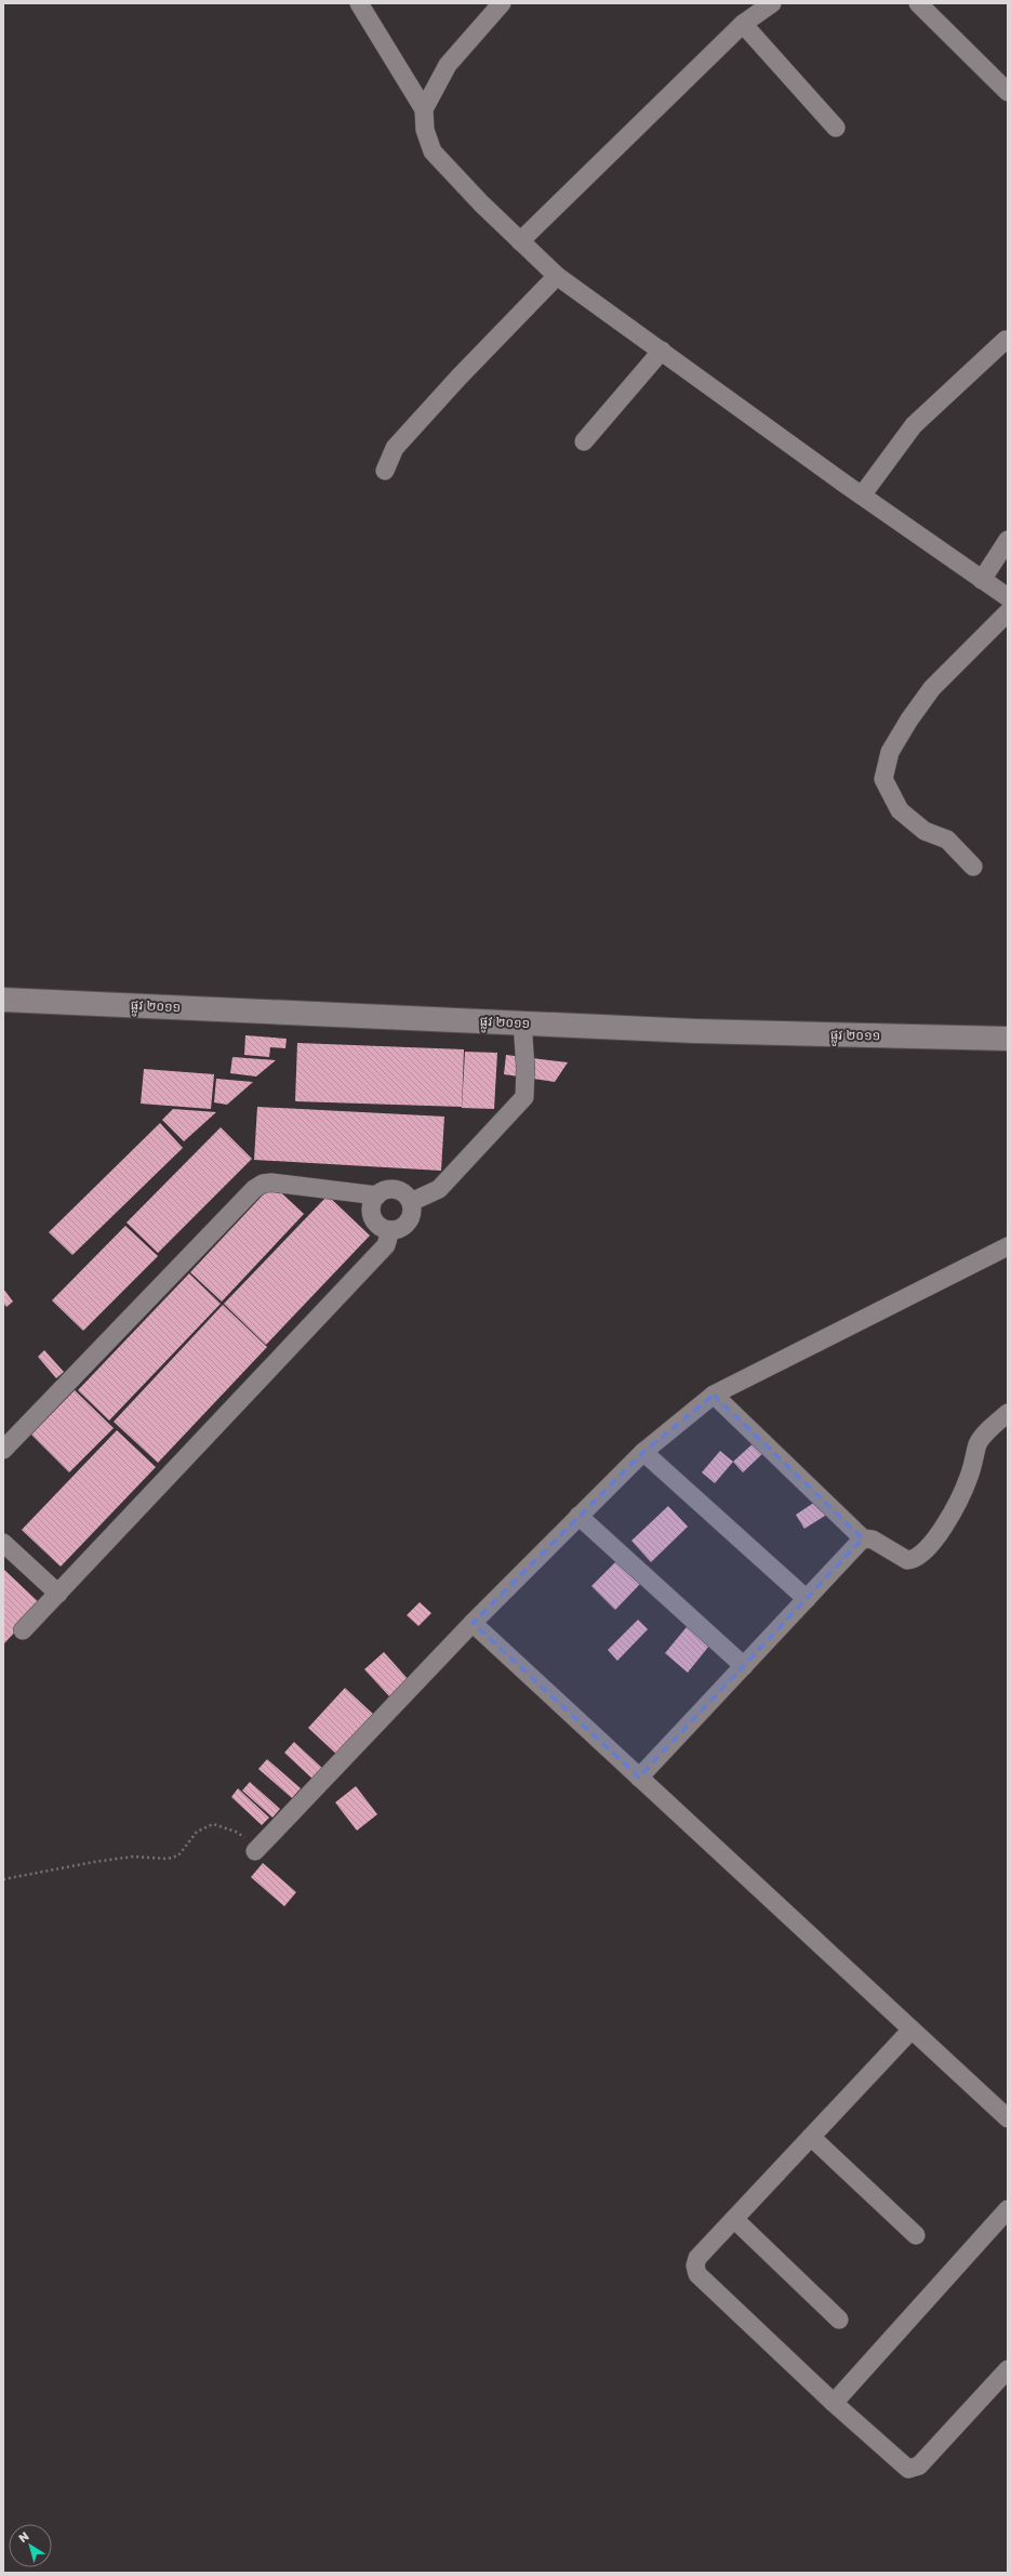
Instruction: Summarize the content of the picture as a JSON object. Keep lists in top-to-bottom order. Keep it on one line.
{"streets":{"main road":["ផ្លូវ ២០១១"]},"north":"top left"}
